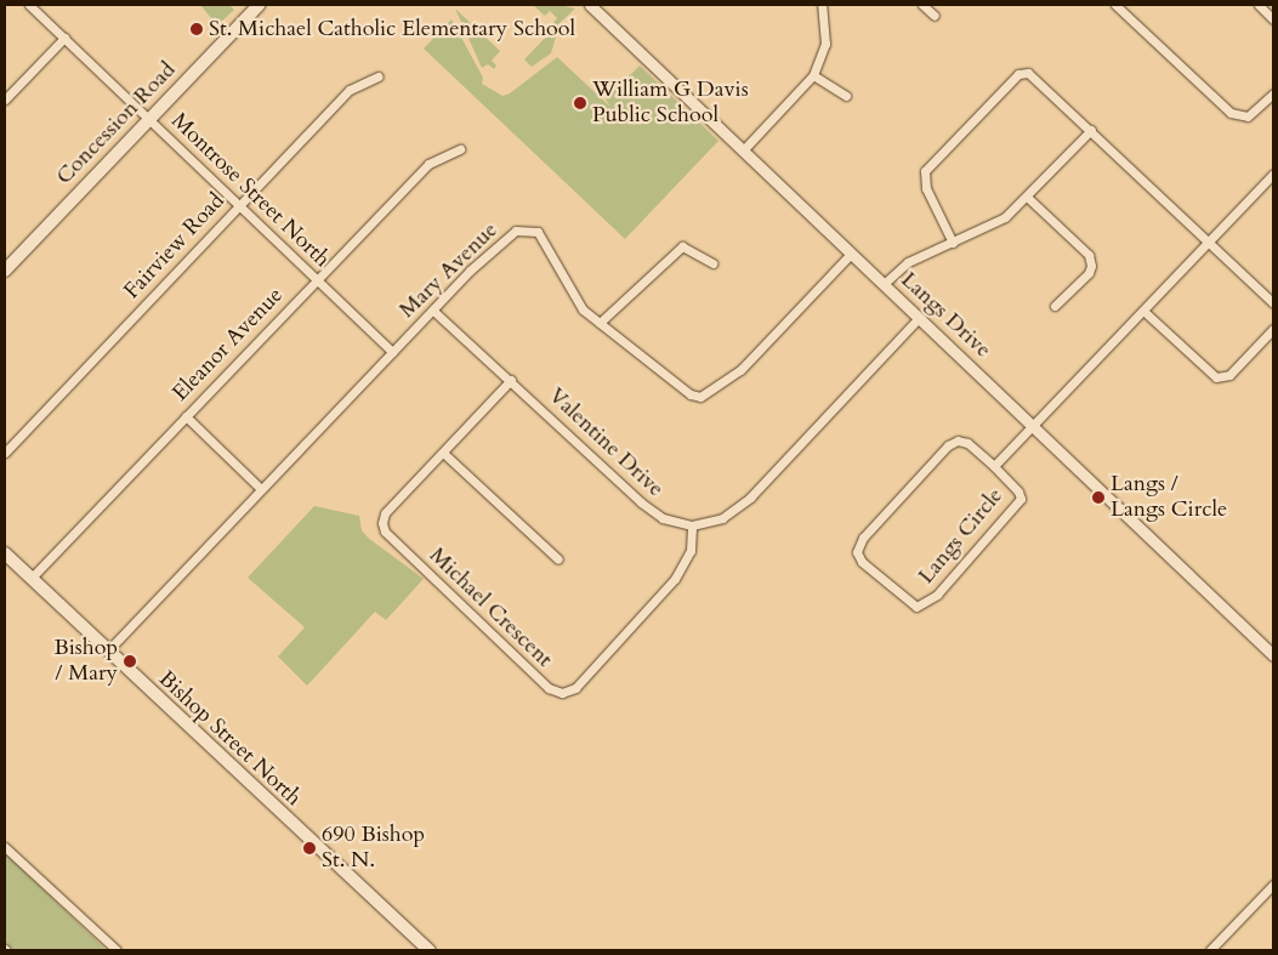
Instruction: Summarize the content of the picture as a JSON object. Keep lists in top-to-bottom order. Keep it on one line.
{"streets":{"main road":["Concession Road","Bishop Street North"],"street":["Montrose Street North","Fairview Road","Mary Avenue","Langs Drive","Eleanor Avenue","Valentine Drive","Langs Circle","Michael Crescent"]},"crossings":[["Concession Road","Montrose Street North"],["Montrose Street North","Fairview Road"],["Montrose Street North","Mary Avenue"],["Montrose Street North","Eleanor Avenue"],["Mary Avenue","Langs Drive"],["Mary Avenue","Valentine Drive"],["Mary Avenue","Bishop Street North"],["Langs Drive","Valentine Drive"],["Langs Drive","Langs Circle"],["Eleanor Avenue","Bishop Street North"],["Valentine Drive","Michael Crescent"]],"places":["St. Michael Catholic Elementary School","William G Davis Public School","Langs / Langs Circle","Bishop / Mary","690 Bishop St. N."]}
